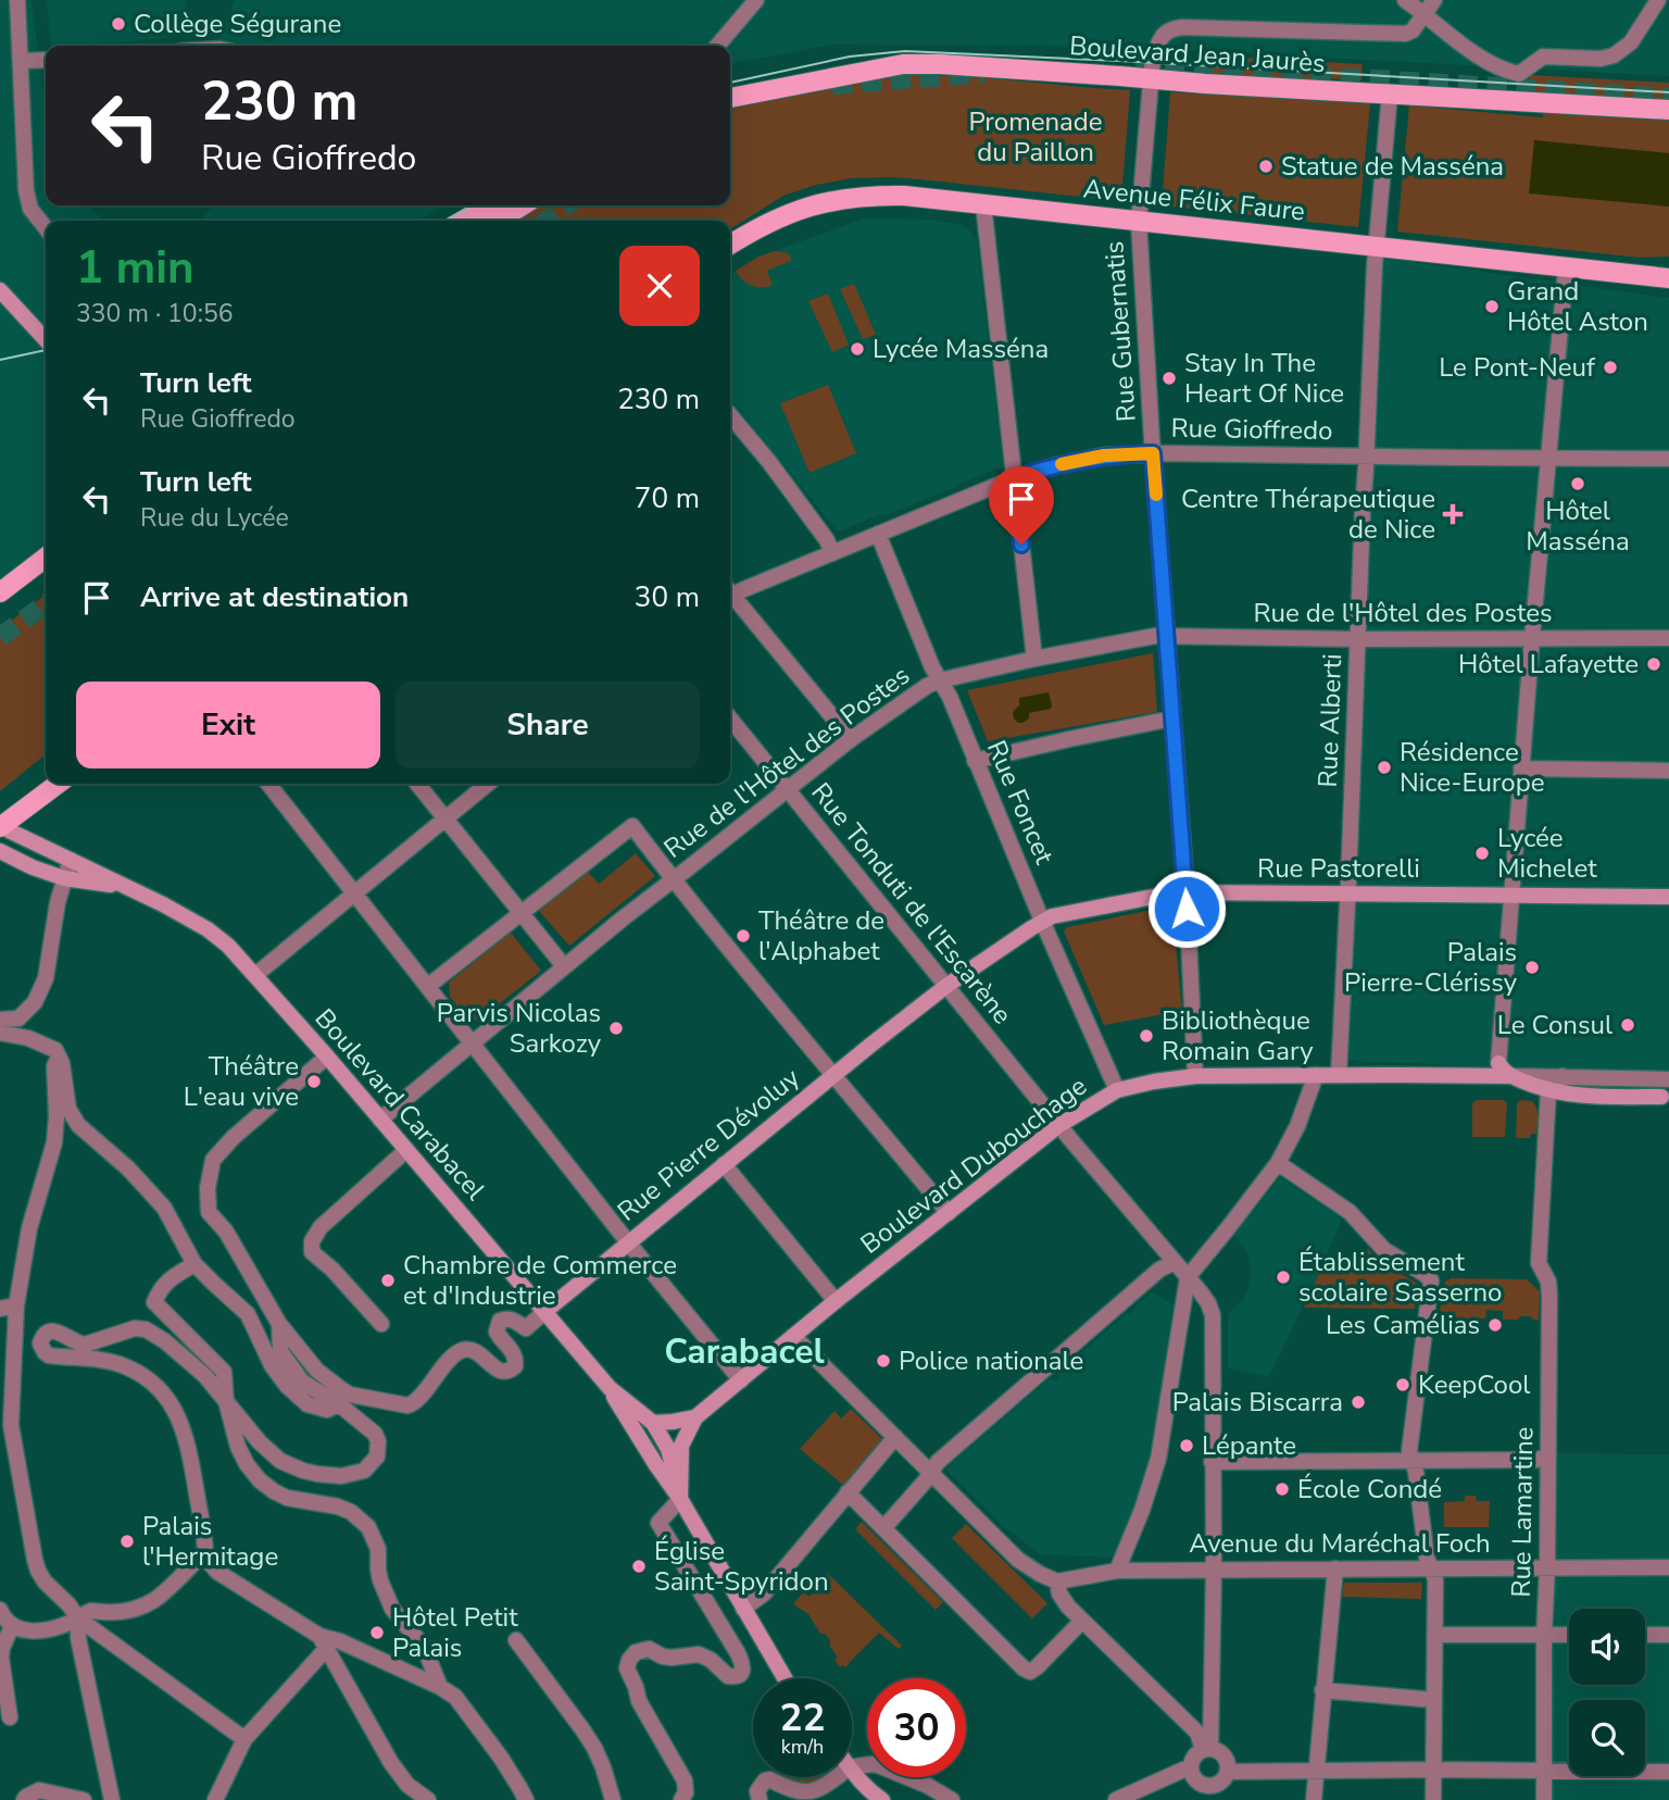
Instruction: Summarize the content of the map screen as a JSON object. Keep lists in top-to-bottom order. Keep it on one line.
{"streets":{"main road":["Boulevard Jean Jaurès","Avenue Félix Faure","Rue Pastorelli","Boulevard Carabacel","Rue Pierre Dévoluy","Boulevard Dubouchage"],"street":["Rue Gubernatis","Rue Gioffredo","Rue de l'Hôtel des Postes","Rue Alberti","Rue Foncet","Rue Tonduti de l'Escarène","Rue Lamartine","Avenue du Maréchal Foch"]},"crossings":[["Boulevard Jean Jaurès","Rue Gubernatis"],["Boulevard Jean Jaurès","Rue Alberti"],["Avenue Félix Faure","Rue Gubernatis"],["Avenue Félix Faure","Rue Alberti"],["Rue Gubernatis","Rue Gioffredo"],["Rue Gubernatis","Rue de l'Hôtel des Postes"],["Rue Gubernatis","Rue Pastorelli"],["Rue Gubernatis","Boulevard Dubouchage"],["Rue Gioffredo","Rue Alberti"],["Rue Gioffredo","Rue Foncet"],["Rue de l'Hôtel des Postes","Rue Alberti"],["Rue de l'Hôtel des Postes","Rue Foncet"],["Rue de l'Hôtel des Postes","Rue Tonduti de l'Escarène"],["Rue de l'Hôtel des Postes","Boulevard Carabacel"],["Rue Alberti","Rue Pastorelli"],["Rue Alberti","Boulevard Dubouchage"],["Rue Foncet","Rue Pastorelli"],["Rue Foncet","Boulevard Dubouchage"],["Rue Pastorelli","Rue Tonduti de l'Escarène"],["Rue Pastorelli","Rue Pierre Dévoluy"],["Rue Tonduti de l'Escarène","Boulevard Dubouchage"],["Boulevard Carabacel","Rue Pierre Dévoluy"],["Boulevard Carabacel","Boulevard Dubouchage"],["Boulevard Dubouchage","Rue Lamartine"],["Rue Lamartine","Avenue du Maréchal Foch"]],"districts":["Carabacel"],"parks":["Promenade du Paillon"],"places":{"other":["Collège Ségurane","Statue de Masséna","Grand Hôtel Aston","Lycée Masséna","Le Pont-Neuf","Stay In The Heart Of Nice","Hôtel Masséna","Hôtel Lafayette","Résidence Nice-Europe","Lycée Michelet","Théâtre de l'Alphabet","Palais Pierre-Clérissy","Le Consul","Parvis Nicolas Sarkozy","Bibliothèque Romain Gary","Théâtre L'eau vive","Établissement scolaire Sasserno","Chambre de Commerce et d'Industrie","Les Camélias","Police nationale","KeepCool","Palais Biscarra","Lépante","École Condé","Palais l'Hermitage","Église Saint-Spyridon","Hôtel Petit Palais"],"health":["Centre Thérapeutique de Nice"]},"page":{"turn":["230 m","Rue Gioffredo"],"heading":["1 min","330 m · 10:56"],"list":[{"name":"Turn left","note":"Rue Gioffredo","value":"230 m"},{"name":"Turn left","note":"Rue du Lycée","value":"70 m"},{"name":"Arrive at destination","value":"30 m"}],"buttons":["Exit","Share"],"speed":"22 km/h","limit":"30"}}
